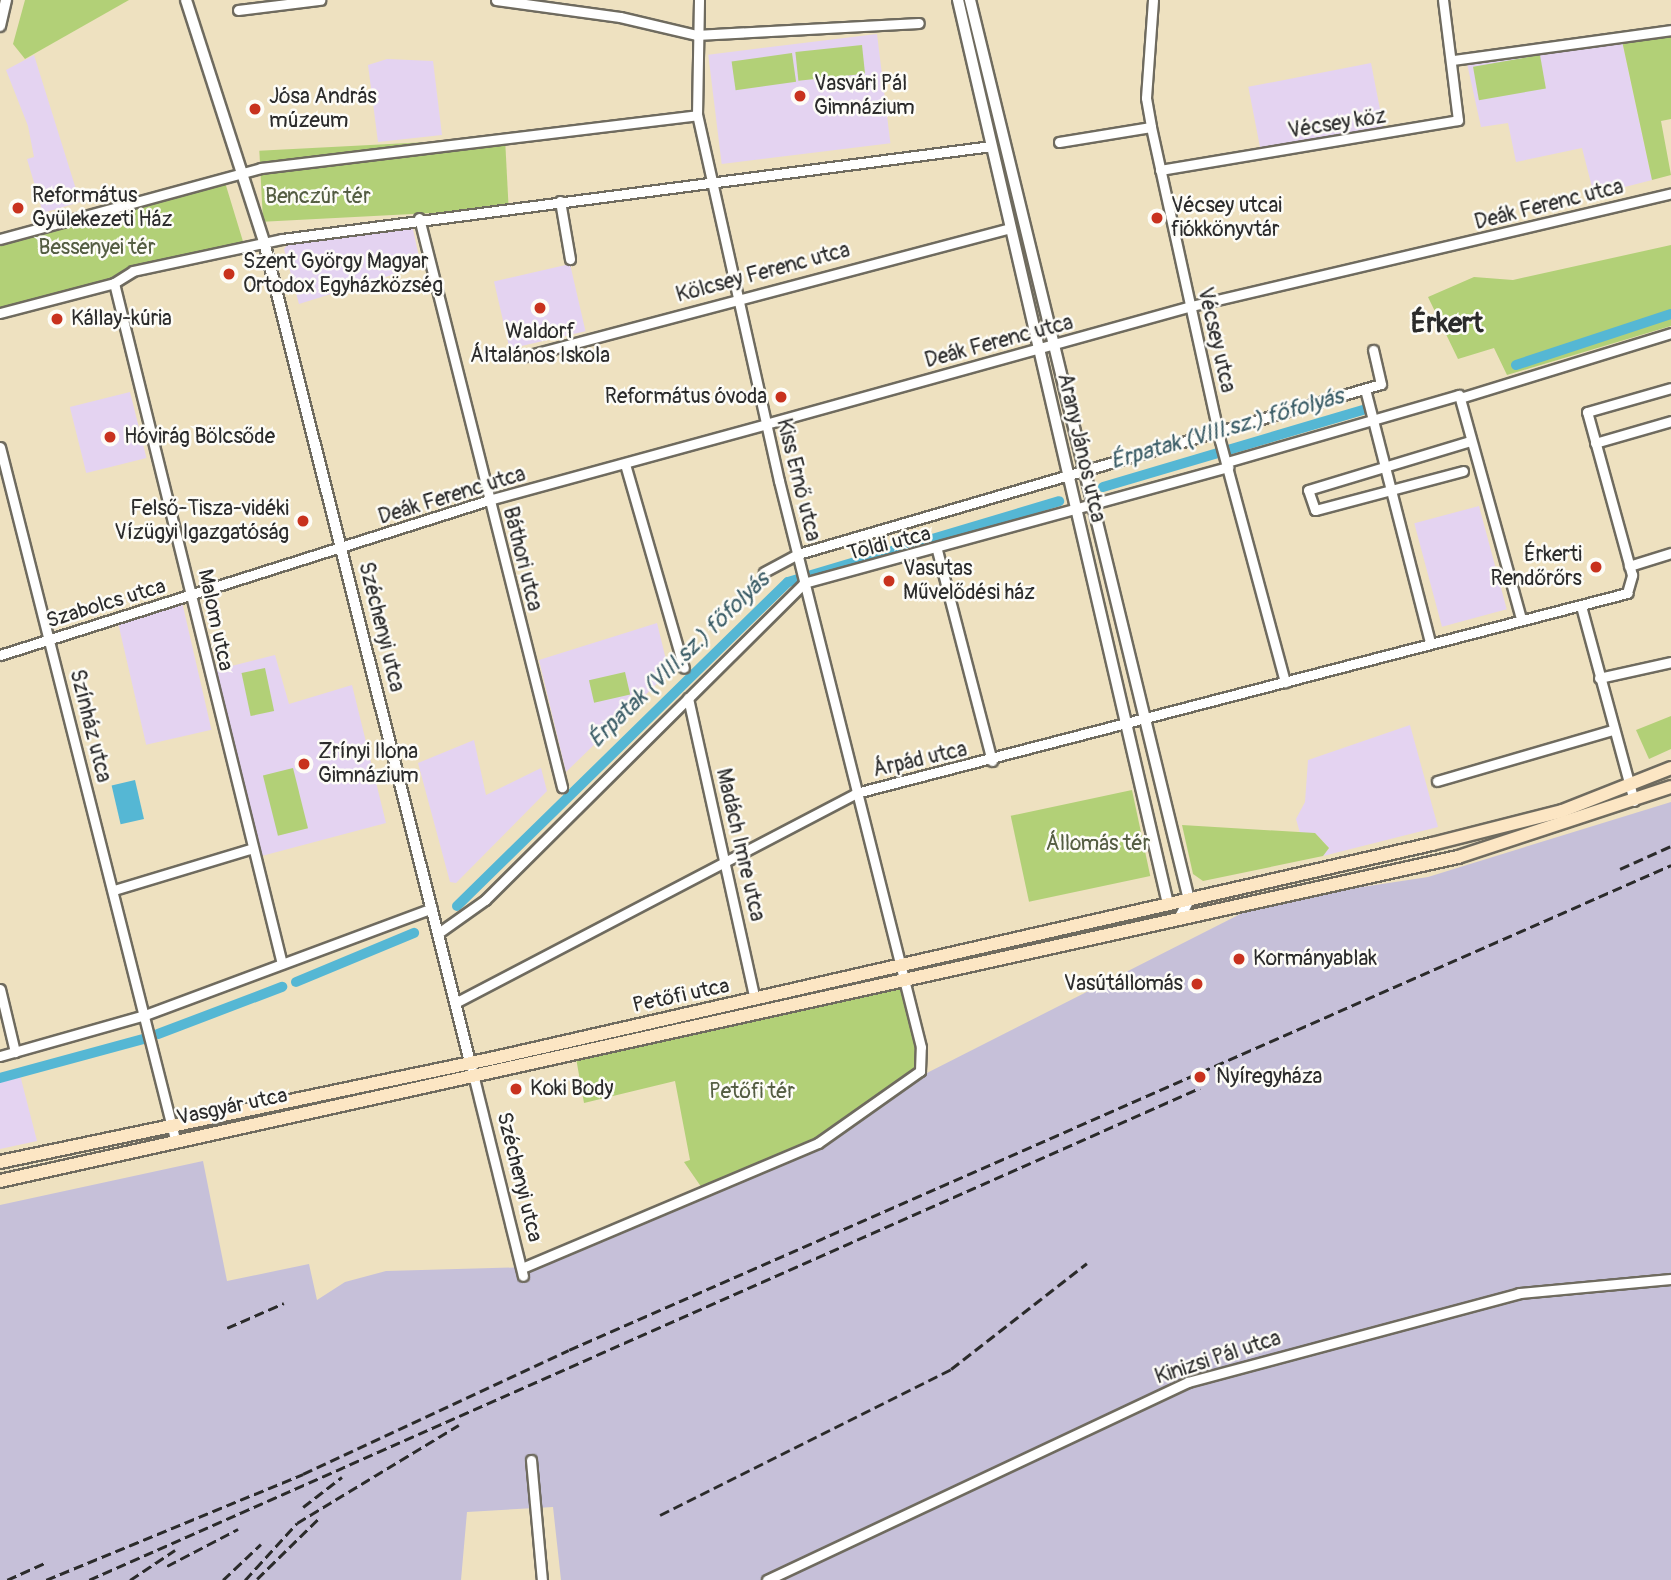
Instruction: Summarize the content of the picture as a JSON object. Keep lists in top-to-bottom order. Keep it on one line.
{"streets":{"main road":["Petőfi utca","Vasgyár utca"],"street":["Vécsey köz","Deák Ferenc utca","Kölcsey Ferenc utca","Vécsey utca","Arany János utca","Kiss Ernő utca","Toldi utca","Báthori utca","Szabolcs utca","Malom utca","Széchenyi utca","Színház utca","Árpád utca","Madách Imre utca","Kinizsi Pál utca"]},"crossings":[["Vécsey köz","Vécsey utca"],["Deák Ferenc utca","Vécsey utca"],["Deák Ferenc utca","Arany János utca"],["Deák Ferenc utca","Kiss Ernő utca"],["Deák Ferenc utca","Báthori utca"],["Deák Ferenc utca","Szabolcs utca"],["Deák Ferenc utca","Széchenyi utca"],["Kölcsey Ferenc utca","Arany János utca"],["Kölcsey Ferenc utca","Kiss Ernő utca"],["Vécsey utca","Toldi utca"],["Vécsey utca","Árpád utca"],["Arany János utca","Toldi utca"],["Arany János utca","Árpád utca"],["Kiss Ernő utca","Toldi utca"],["Kiss Ernő utca","Széchenyi utca"],["Kiss Ernő utca","Árpád utca"],["Kiss Ernő utca","Petőfi utca"],["Szabolcs utca","Malom utca"],["Szabolcs utca","Széchenyi utca"],["Szabolcs utca","Színház utca"],["Széchenyi utca","Árpád utca"],["Széchenyi utca","Petőfi utca"],["Széchenyi utca","Vasgyár utca"],["Színház utca","Vasgyár utca"],["Árpád utca","Madách Imre utca"],["Madách Imre utca","Petőfi utca"],["Petőfi utca","Vasgyár utca"]],"districts":["Érkert"],"water":["Érpatak (VIII.sz.) főfolyás"],"parks":["Benczúr tér","Bessenyei tér","Állomás tér","Petőfi tér"],"places":["Vasvári Pál Gimnázium","Jósa András múzeum","Református Gyülekezeti Ház","Vécsey utcai fiókkönyvtár","Szent György Magyar Ortodox Egyházközség","Waldorf Általános Iskola","Kállay-kúria","Református óvoda","Hóvirág Bölcsőde","Felső-Tisza-vidéki Vízügyi Igazgatóság","Érkerti Rendőrőrs","Vasutas Művelődési ház","Zrínyi Ilona Gimnázium","Kormányablak","Vasútállomás","Nyíregyháza","Koki Body"]}
